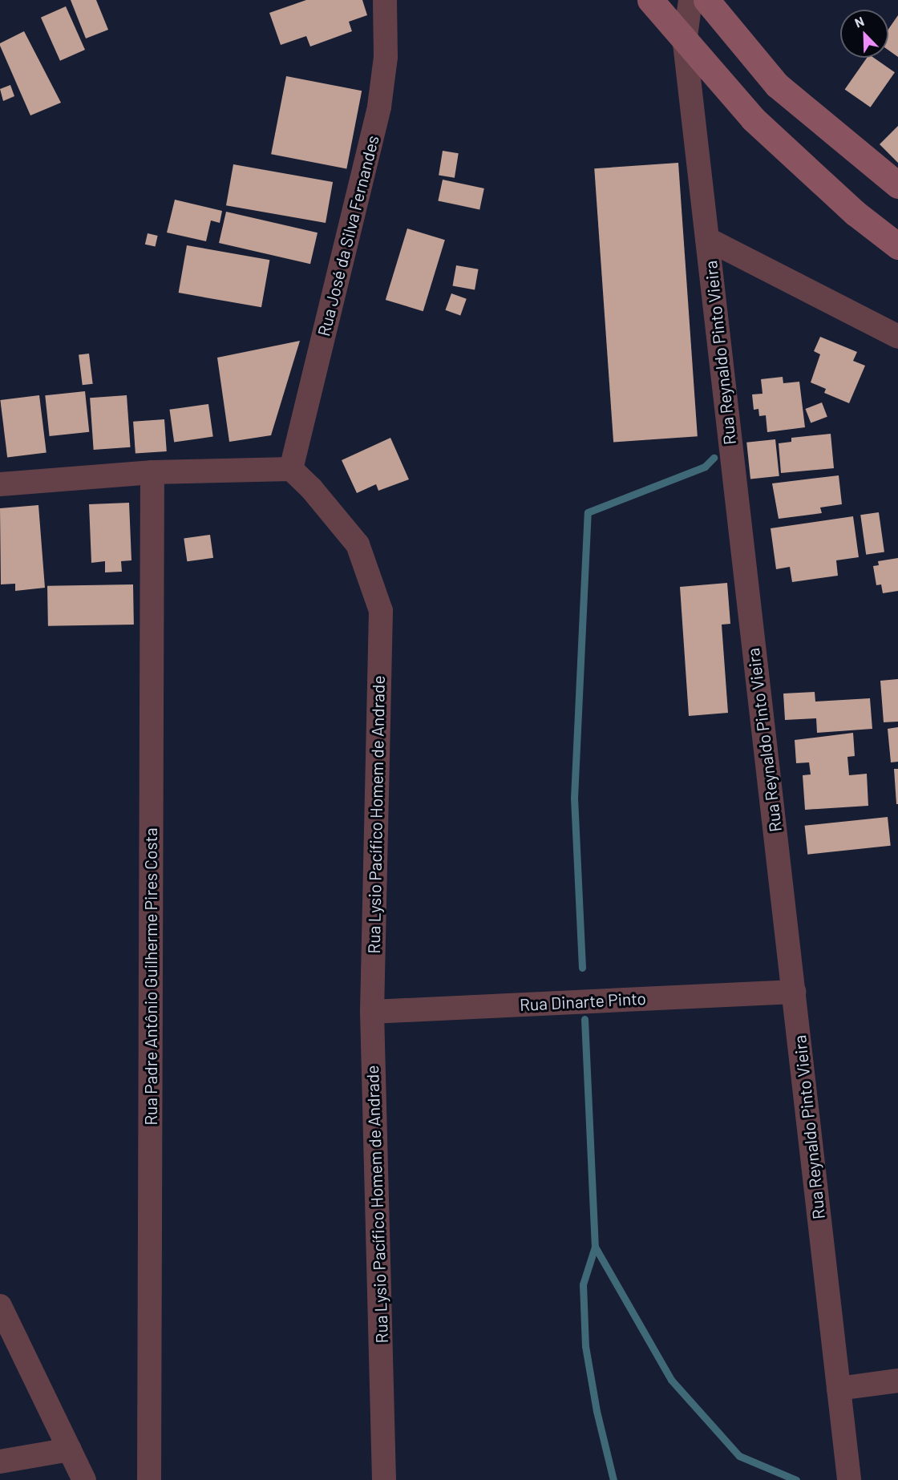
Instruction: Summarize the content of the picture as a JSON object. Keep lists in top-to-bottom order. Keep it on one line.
{"streets":{"street":["Rua José da Silva Fernandes","Rua Reynaldo Pinto Vieira","Rua Lysio Pacífico Homem de Andrade","Rua Padre Antônio Guilherme Pires Costa","Rua Dinarte Pinto"]},"crossings":[["Rua José da Silva Fernandes","Rua Lysio Pacífico Homem de Andrade"],["Rua Reynaldo Pinto Vieira","Rua Dinarte Pinto"],["Rua Lysio Pacífico Homem de Andrade","Rua Dinarte Pinto"]],"north":"top left"}
